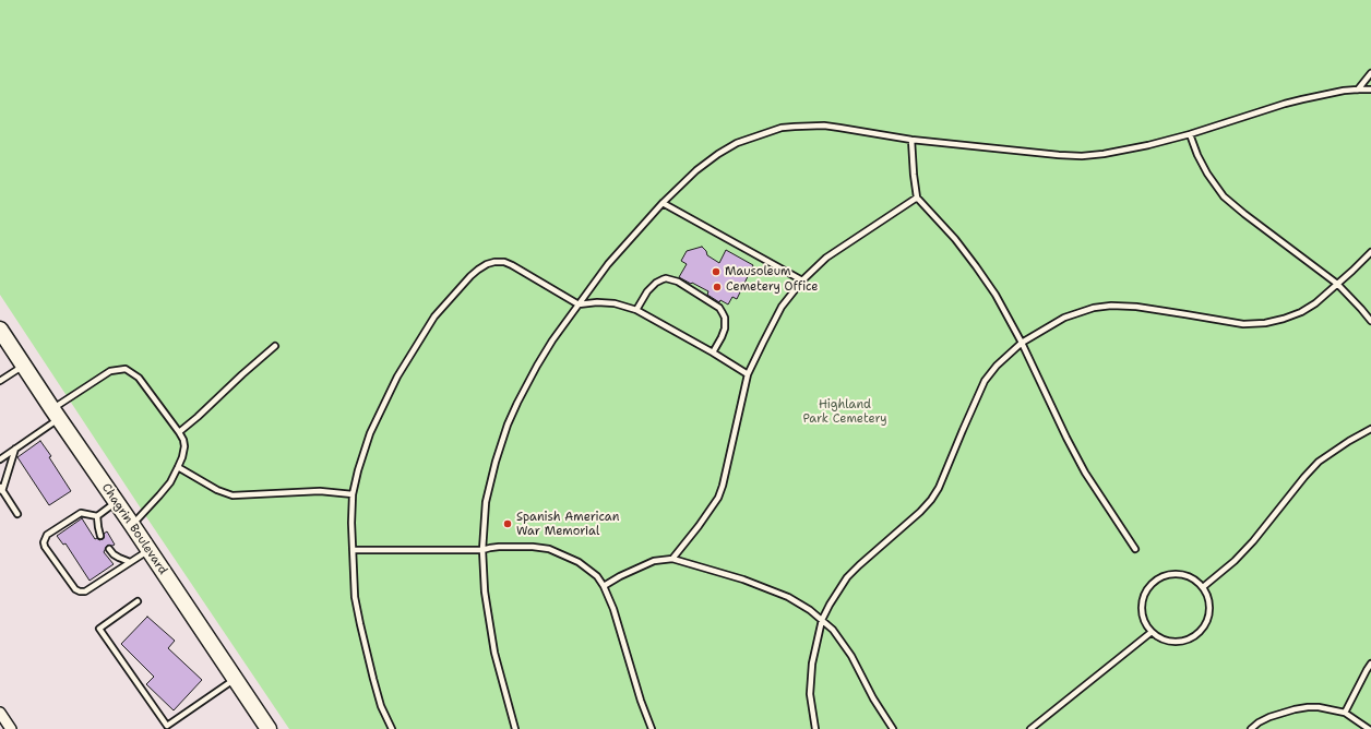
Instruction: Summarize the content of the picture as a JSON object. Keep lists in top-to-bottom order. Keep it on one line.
{"streets":{"main road":["Chagrin Boulevard"]},"parks":["Highland Park Cemetery"],"places":["Mausoleum","Cemetery Office","Spanish American War Memorial"]}
